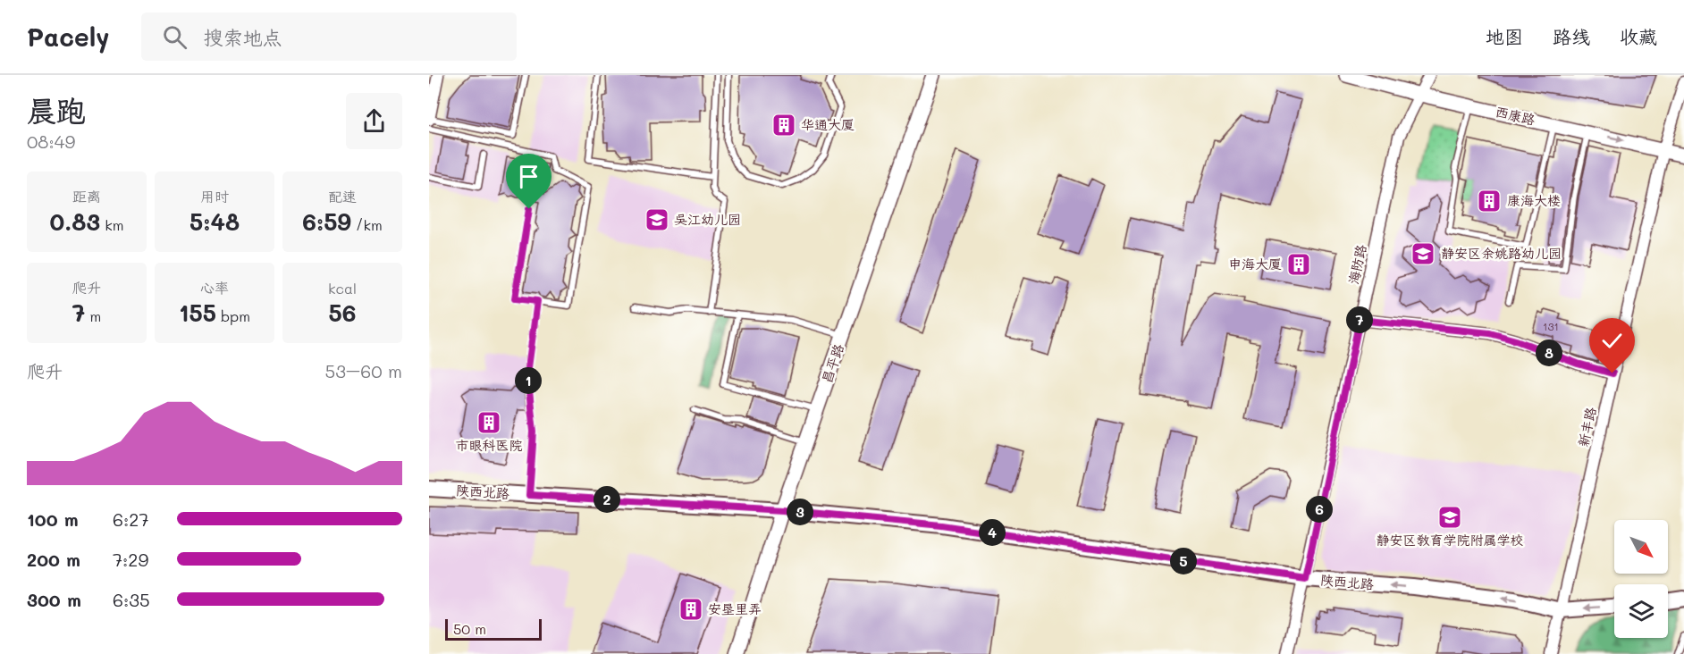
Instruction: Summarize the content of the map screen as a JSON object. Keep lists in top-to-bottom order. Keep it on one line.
{"streets":{"main road":["陕西北路"],"street":["西康路","海防路","昌平路","新丰路"]},"crossings":[["西康路","海防路"],["西康路","新丰路"],["海防路","陕西北路"],["昌平路","陕西北路"],["新丰路","陕西北路"]],"places":{"building":["华通大厦","康海大楼","申海大厦","市眼科医院","安垦里弄"],"school or university":["吴江幼儿园","静安区余姚路幼儿园","静安区教育学院附属学校"]},"house_numbers":["131"],"scale_bar":"50 m","north":"bottom right","page":{"header":"Pacely","search":"搜索地点","nav":["地图","路线","收藏"],"heading":["晨跑","08:49"],"stats":[["距离","0.83 km"],["用时","5:48"],["配速","6:59 /km"],["爬升","7 m"],["心率","155 bpm"],["kcal","56"]],"pins":["7","8","1","2","6","3","4","5"],"chart":["爬升","53–60 m"],"list":[{"name":"100 m","note":"6:27"},{"name":"200 m","note":"7:29"},{"name":"300 m","note":"6:35"}],"scale":"50 m"}}
